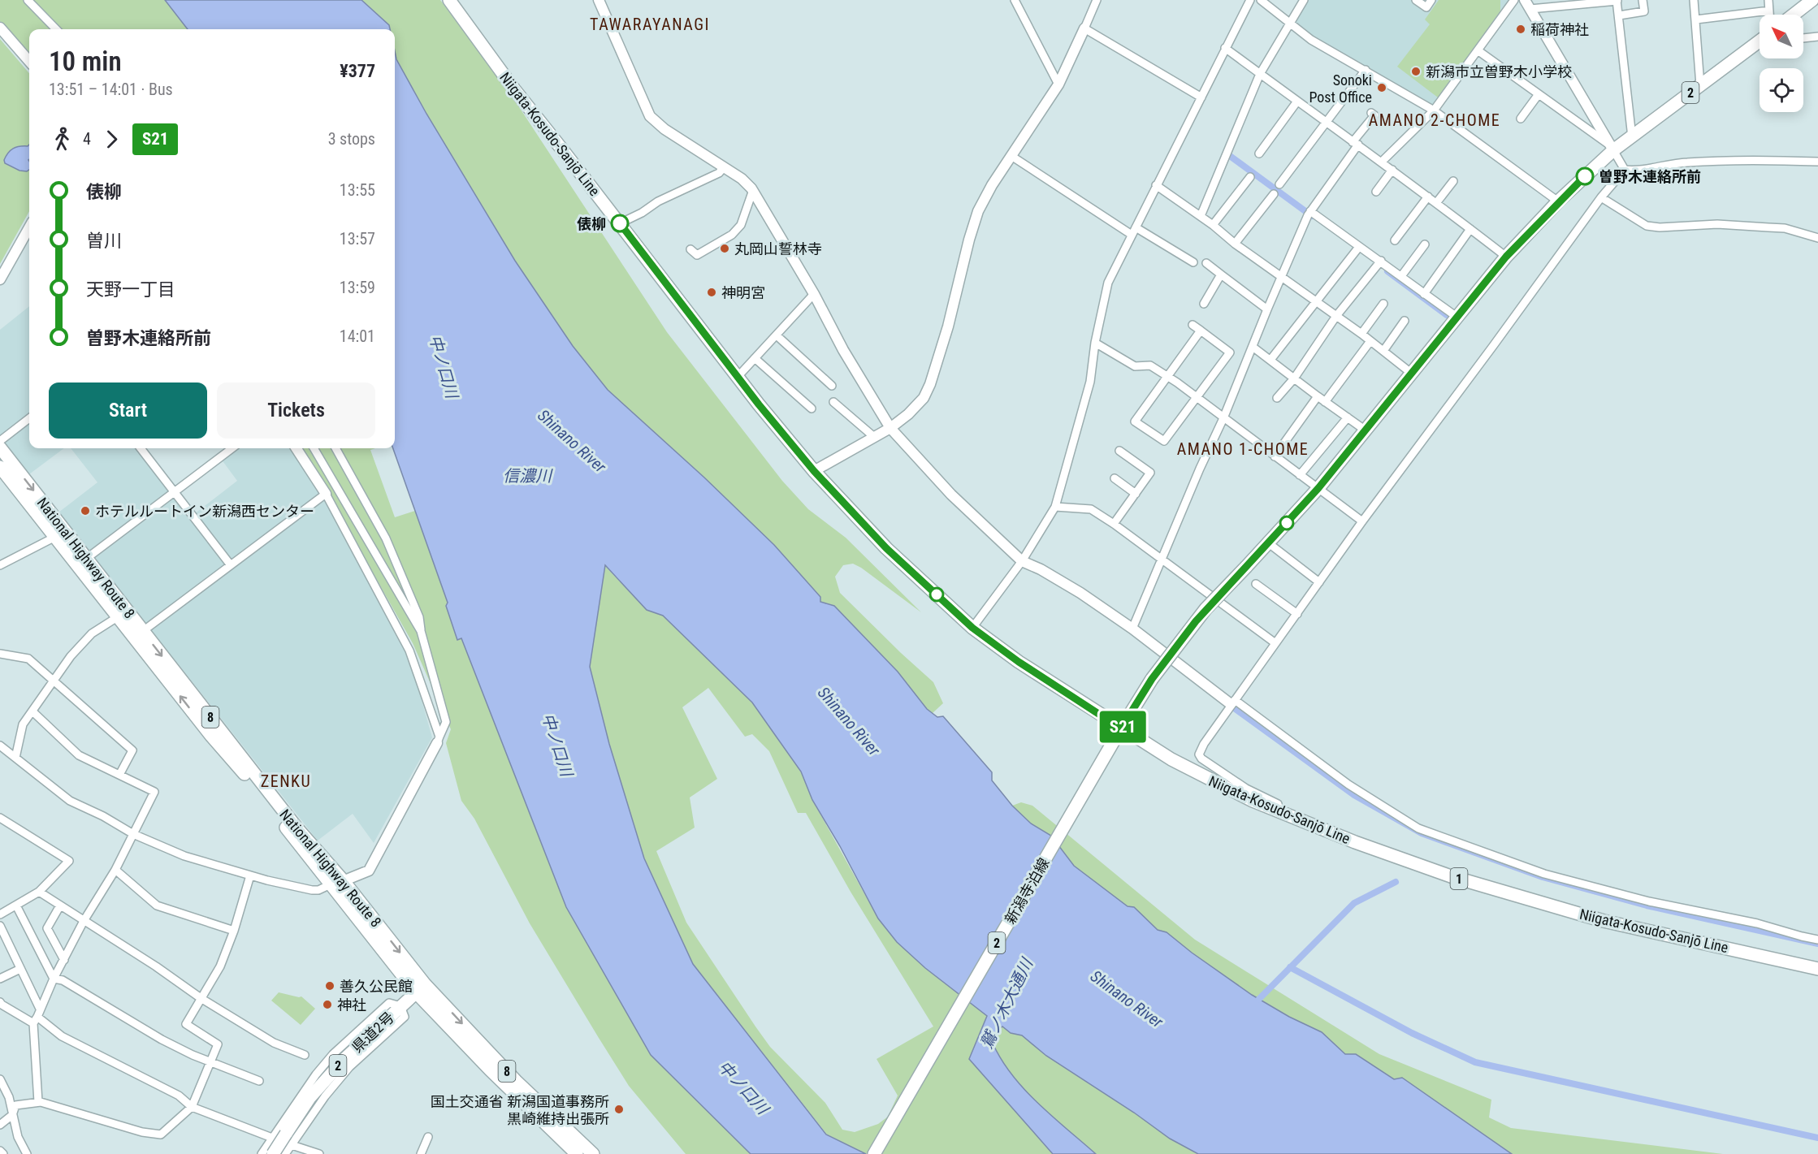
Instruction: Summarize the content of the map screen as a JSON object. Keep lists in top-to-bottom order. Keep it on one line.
{"streets":{"main road":["2","Niigata-Kosudo-Sanjō Line","National Highway Route 8","8","1","新潟寺泊線","県道2号"]},"crossings":[["2","新潟寺泊線"],["Niigata-Kosudo-Sanjō Line","新潟寺泊線"],["National Highway Route 8","県道2号"]],"districts":["TAWARAYANAGI","AMANO 2-CHOME","AMANO 1-CHOME","ZENKU"],"water":["中ノ口川","Shinano River","信濃川","鷲ノ木大通川"],"places":["稲荷神社","新潟市立曽野木小学校","Sonoki Post Office","曽野木連絡所前","俵柳","丸岡山誓林寺","神明宮","ホテルルートイン新潟西センター","善久公民館","神社","国土交通省 新潟国道事務所 黒崎維持出張所"],"lines":["bus line S21"],"north":"top left","page":{"on_map":"S21","heading":["10 min","13:51 – 14:01 · Bus","¥377"],"legs":["4","S21","3 stops"],"list":[{"name":"俵柳","value":"13:55"},{"name":"曽川","value":"13:57"},{"name":"天野一丁目","value":"13:59"},{"name":"曽野木連絡所前","value":"14:01"}],"buttons":["Start","Tickets"]}}
